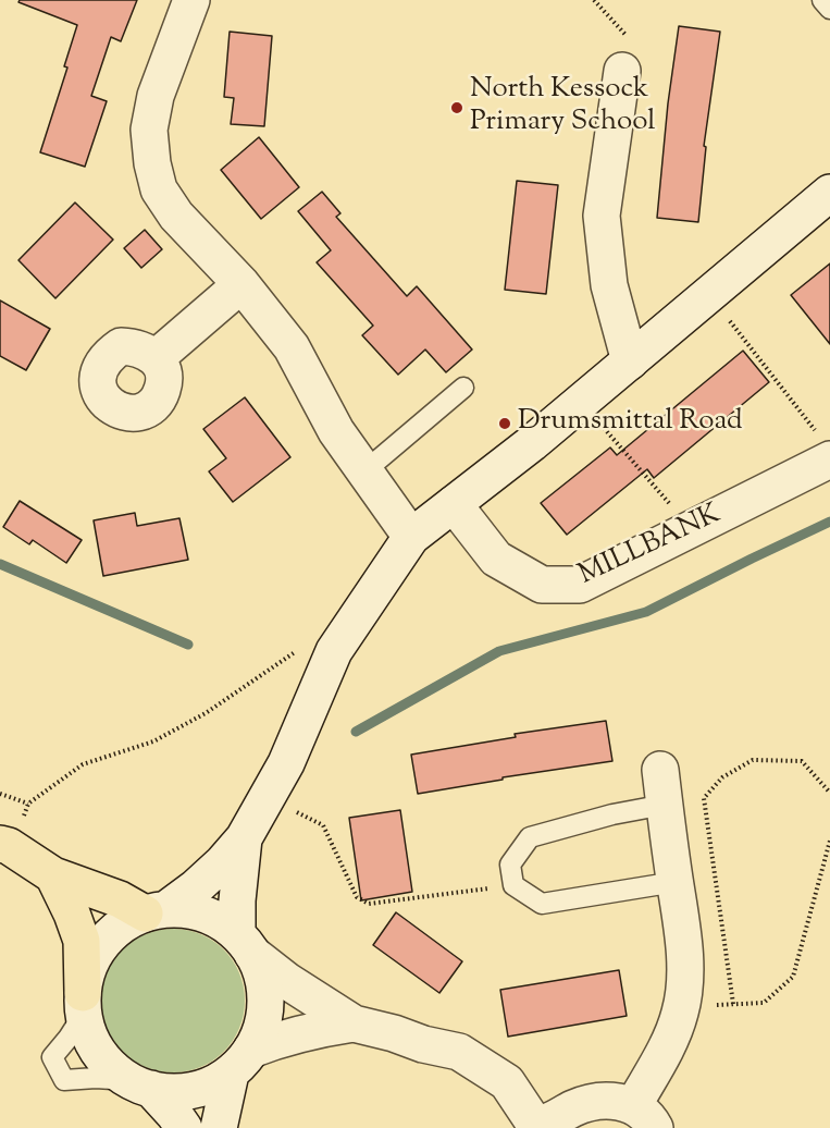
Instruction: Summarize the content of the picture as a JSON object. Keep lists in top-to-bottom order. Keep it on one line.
{"streets":{"street":["MILLBANK"]},"places":["North Kessock Primary School","Drumsmittal Road"]}
